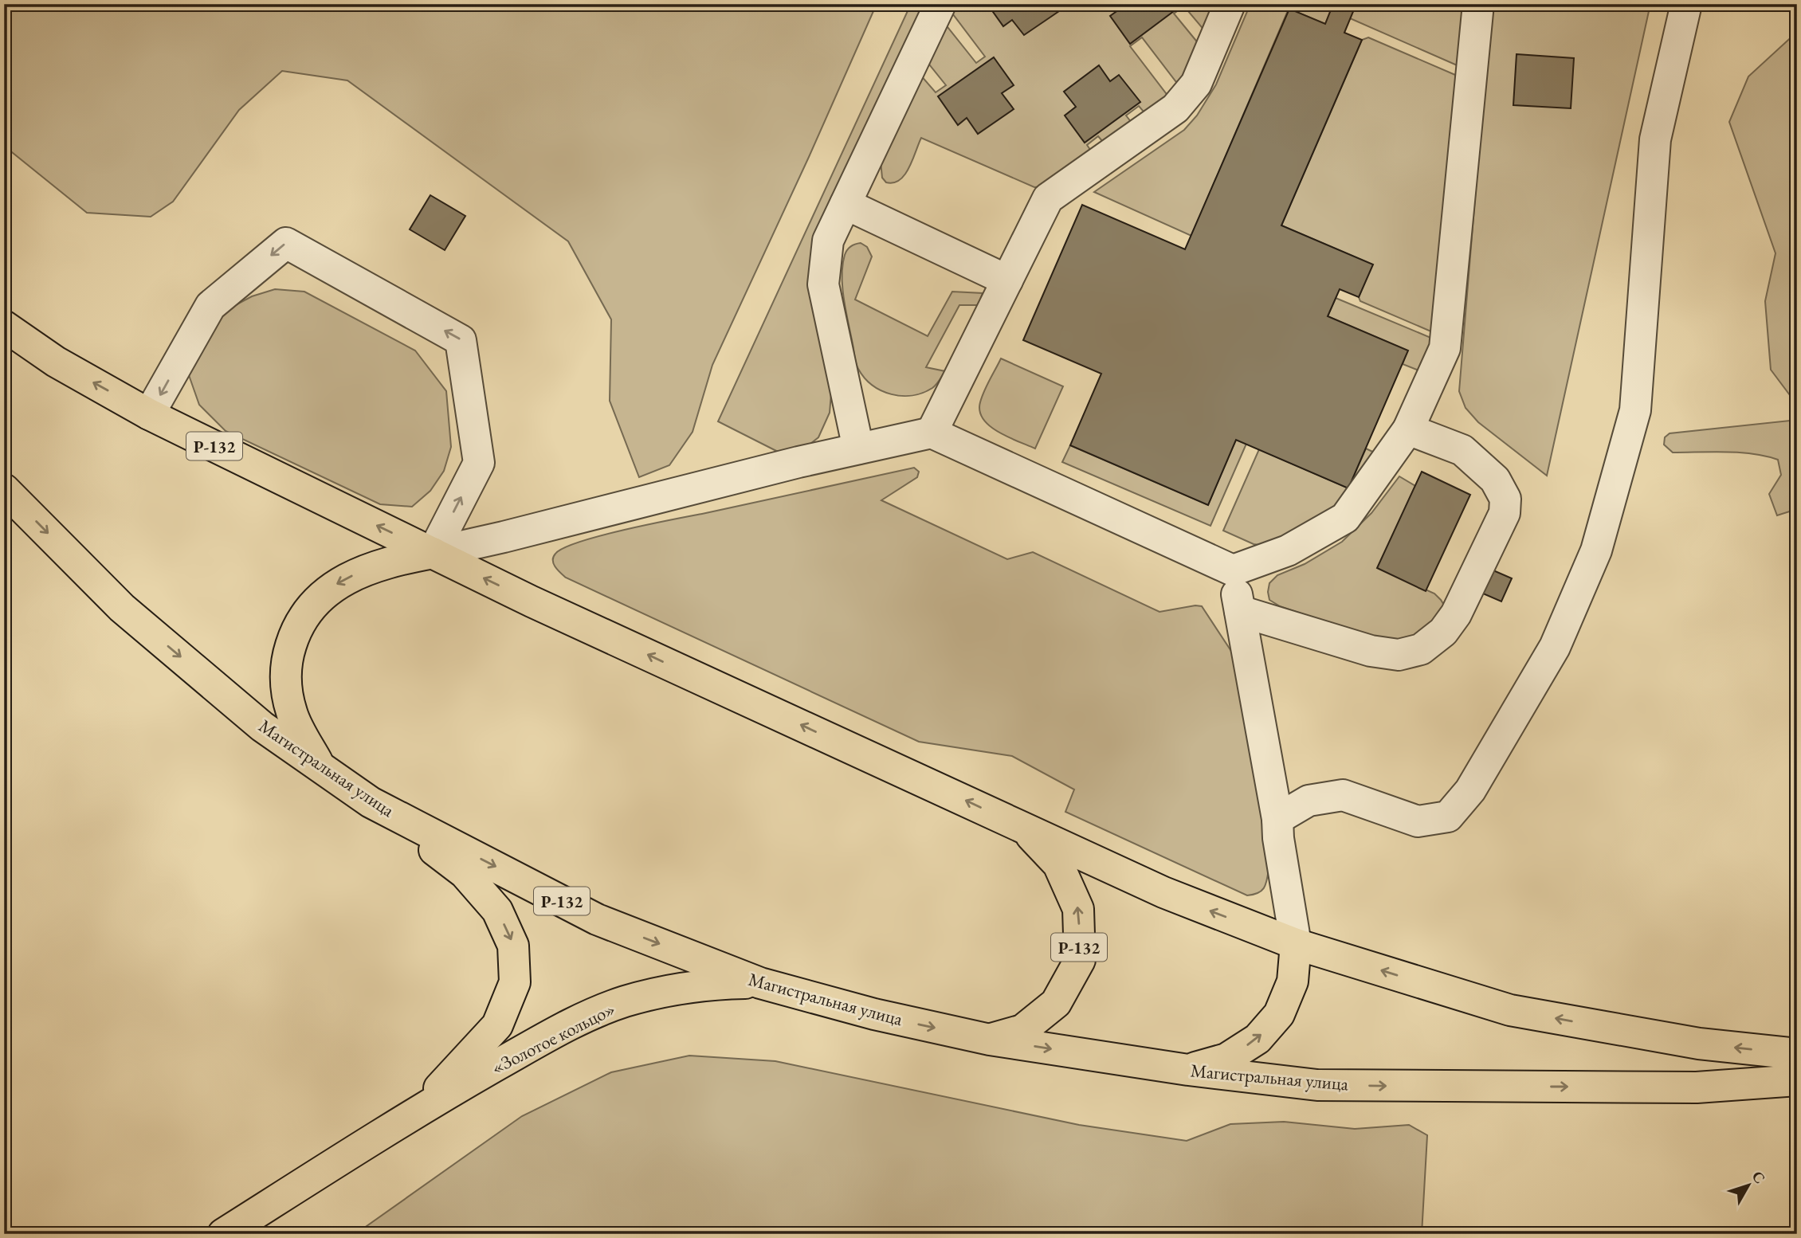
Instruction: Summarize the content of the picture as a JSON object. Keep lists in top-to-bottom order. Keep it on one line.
{"streets":{"highway":["Р-132","Магистральная улица","«Золотое кольцо»"]},"crossings":[["Р-132","Магистральная улица"],["Магистральная улица","«Золотое кольцо»"]],"north":"top right"}
